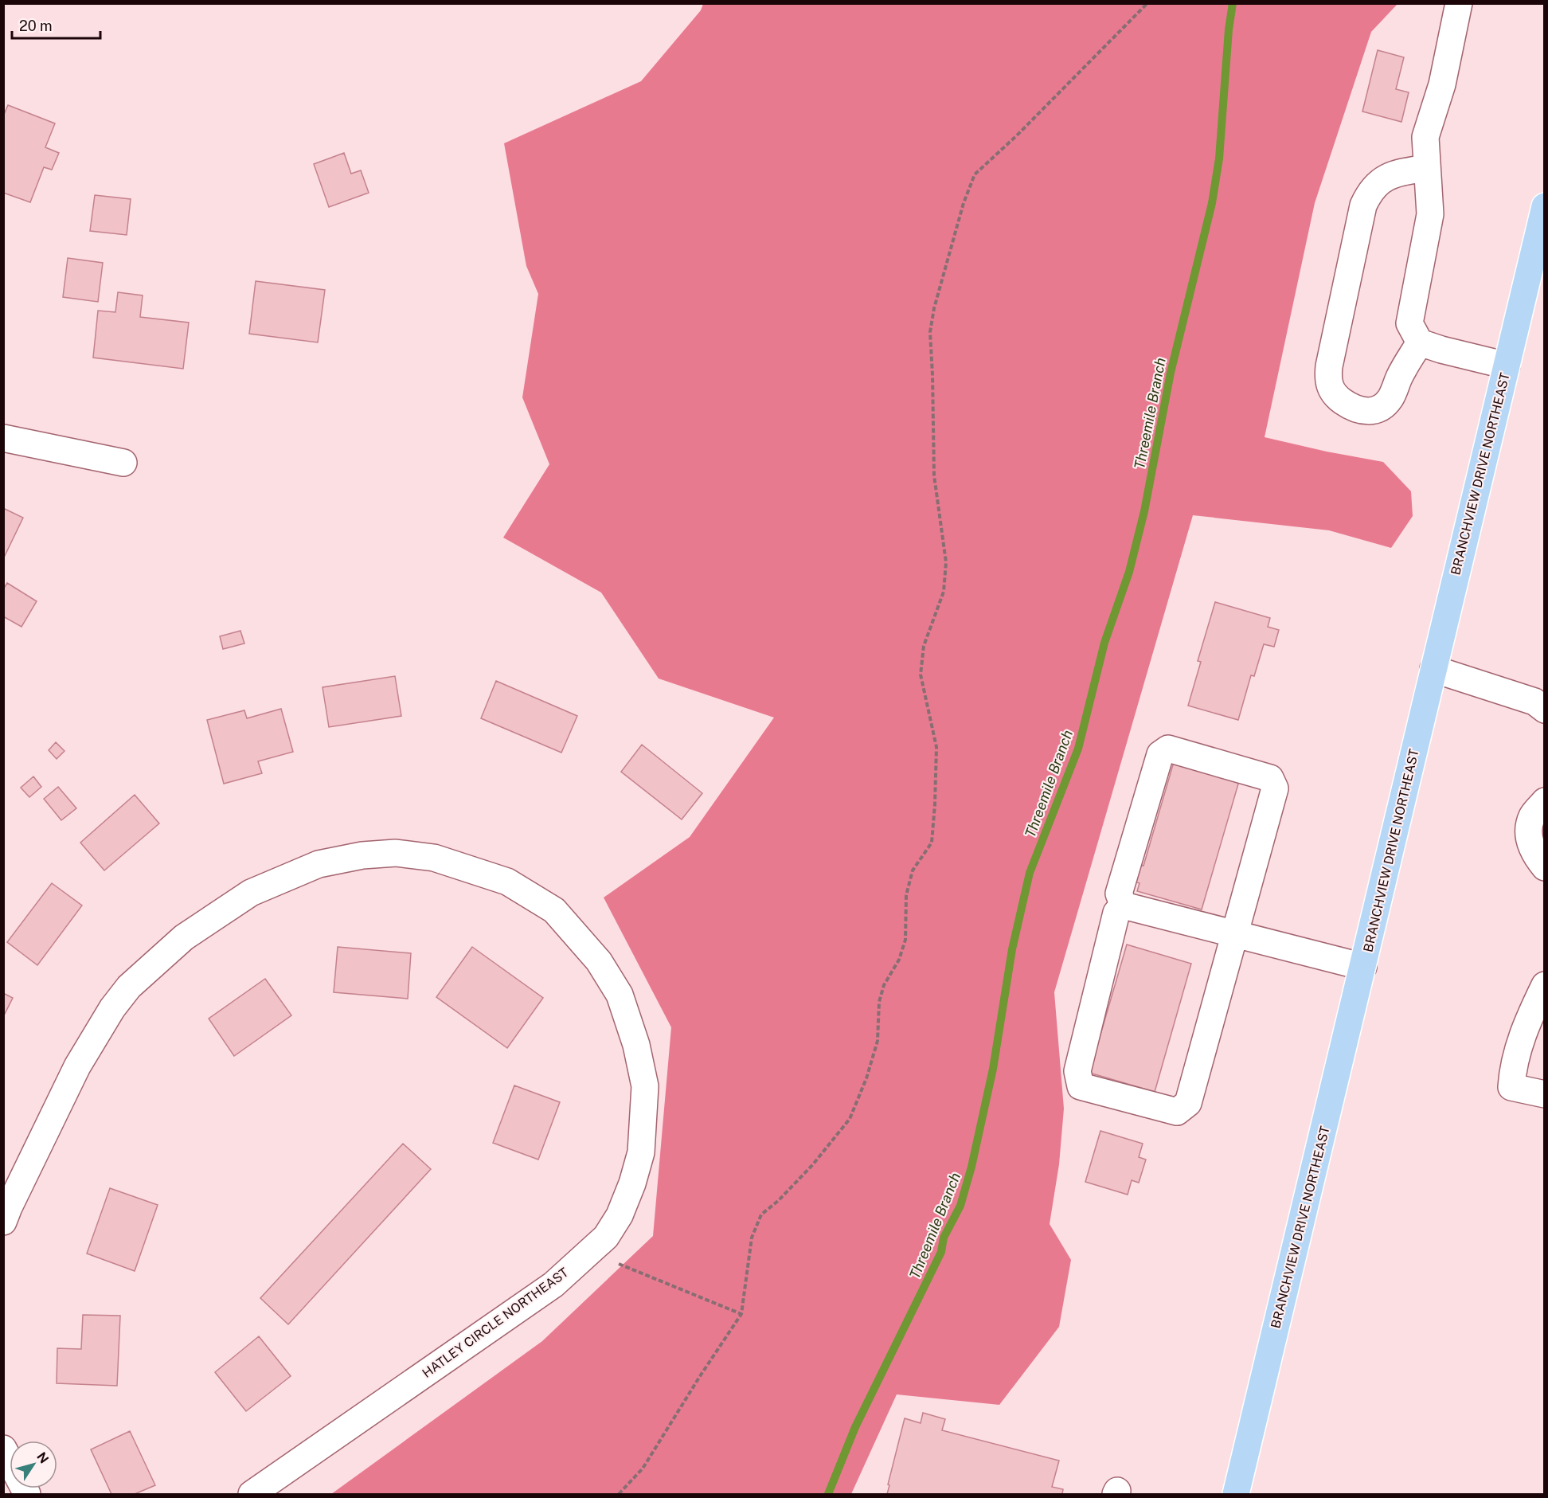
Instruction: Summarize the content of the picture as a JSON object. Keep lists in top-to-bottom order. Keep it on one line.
{"streets":{"main road":["BRANCHVIEW DRIVE NORTHEAST"],"street":["HATLEY CIRCLE NORTHEAST"]},"water":["Threemile Branch"],"scale_bar":"20 m","north":"top right"}
